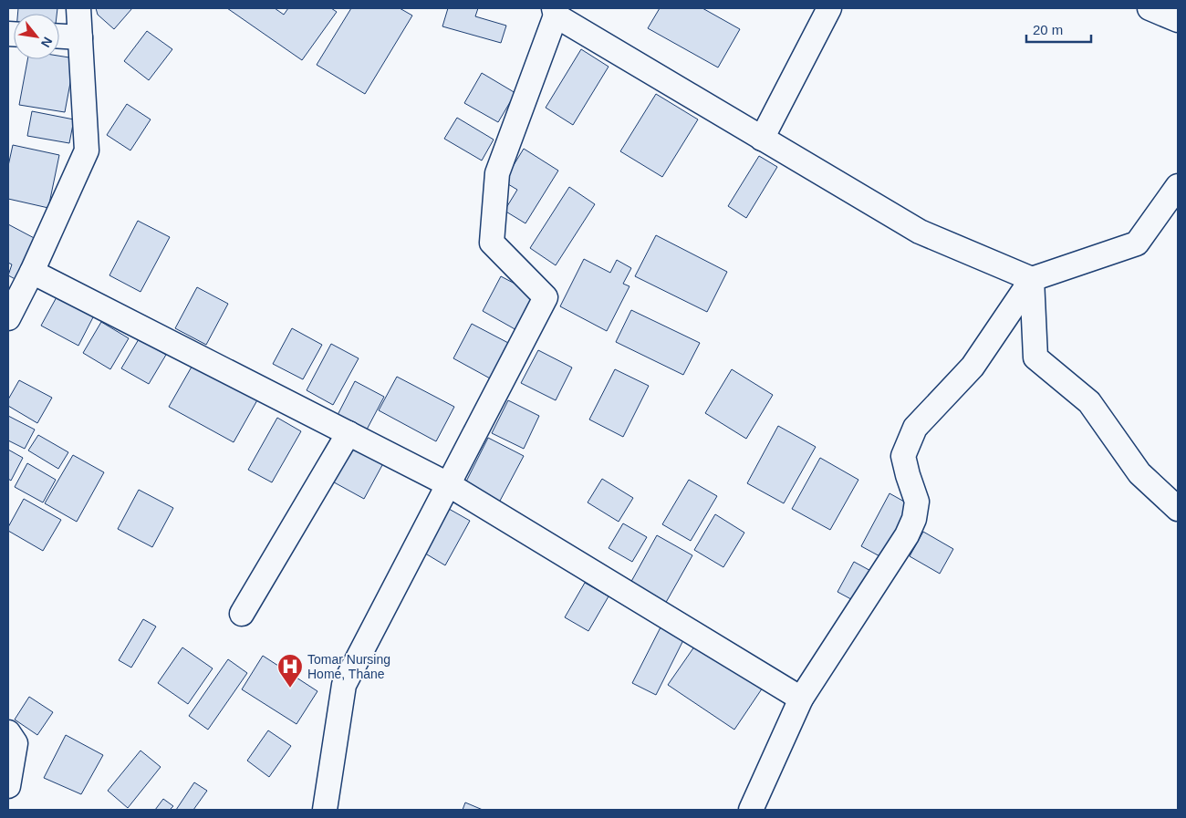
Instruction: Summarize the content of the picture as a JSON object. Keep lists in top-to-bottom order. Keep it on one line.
{"places":{"hospital":["Tomar Nursing Home, Thane"]},"scale_bar":"20 m","north":"bottom right"}
